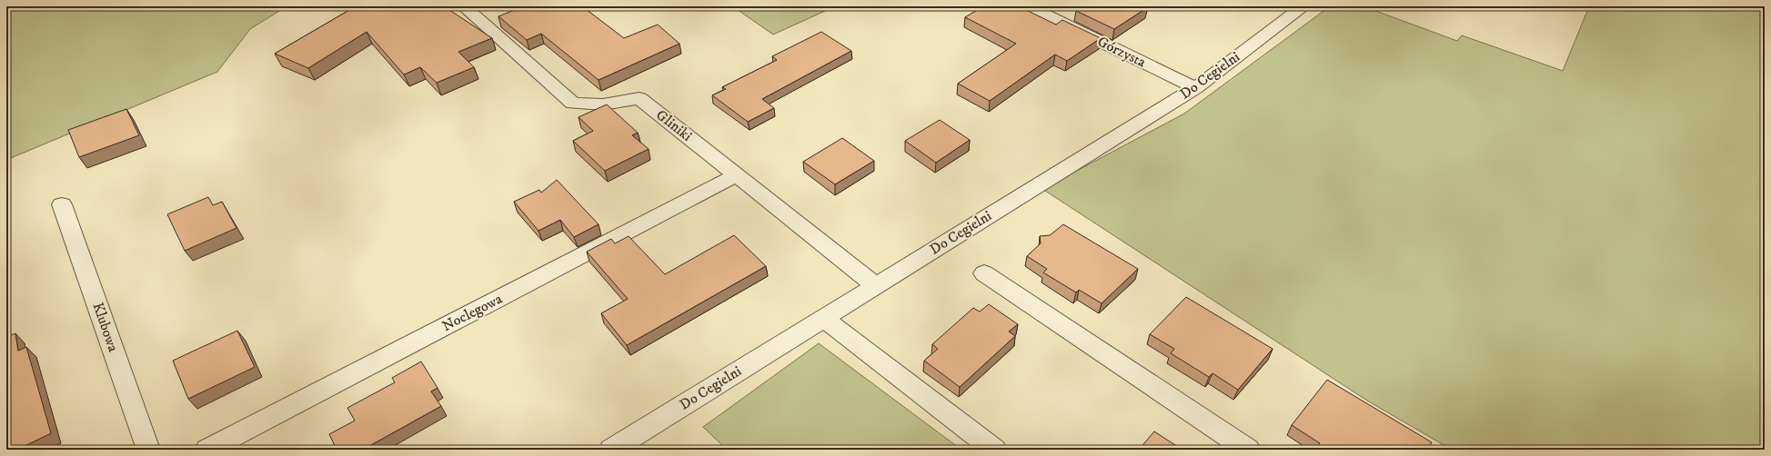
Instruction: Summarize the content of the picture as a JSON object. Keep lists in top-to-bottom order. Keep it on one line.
{"streets":{"street":["Górzysta","Do Cegielni","Gliniki","Noclegowa","Klubowa"]},"crossings":[["Górzysta","Do Cegielni"],["Do Cegielni","Gliniki"],["Gliniki","Noclegowa"]]}
